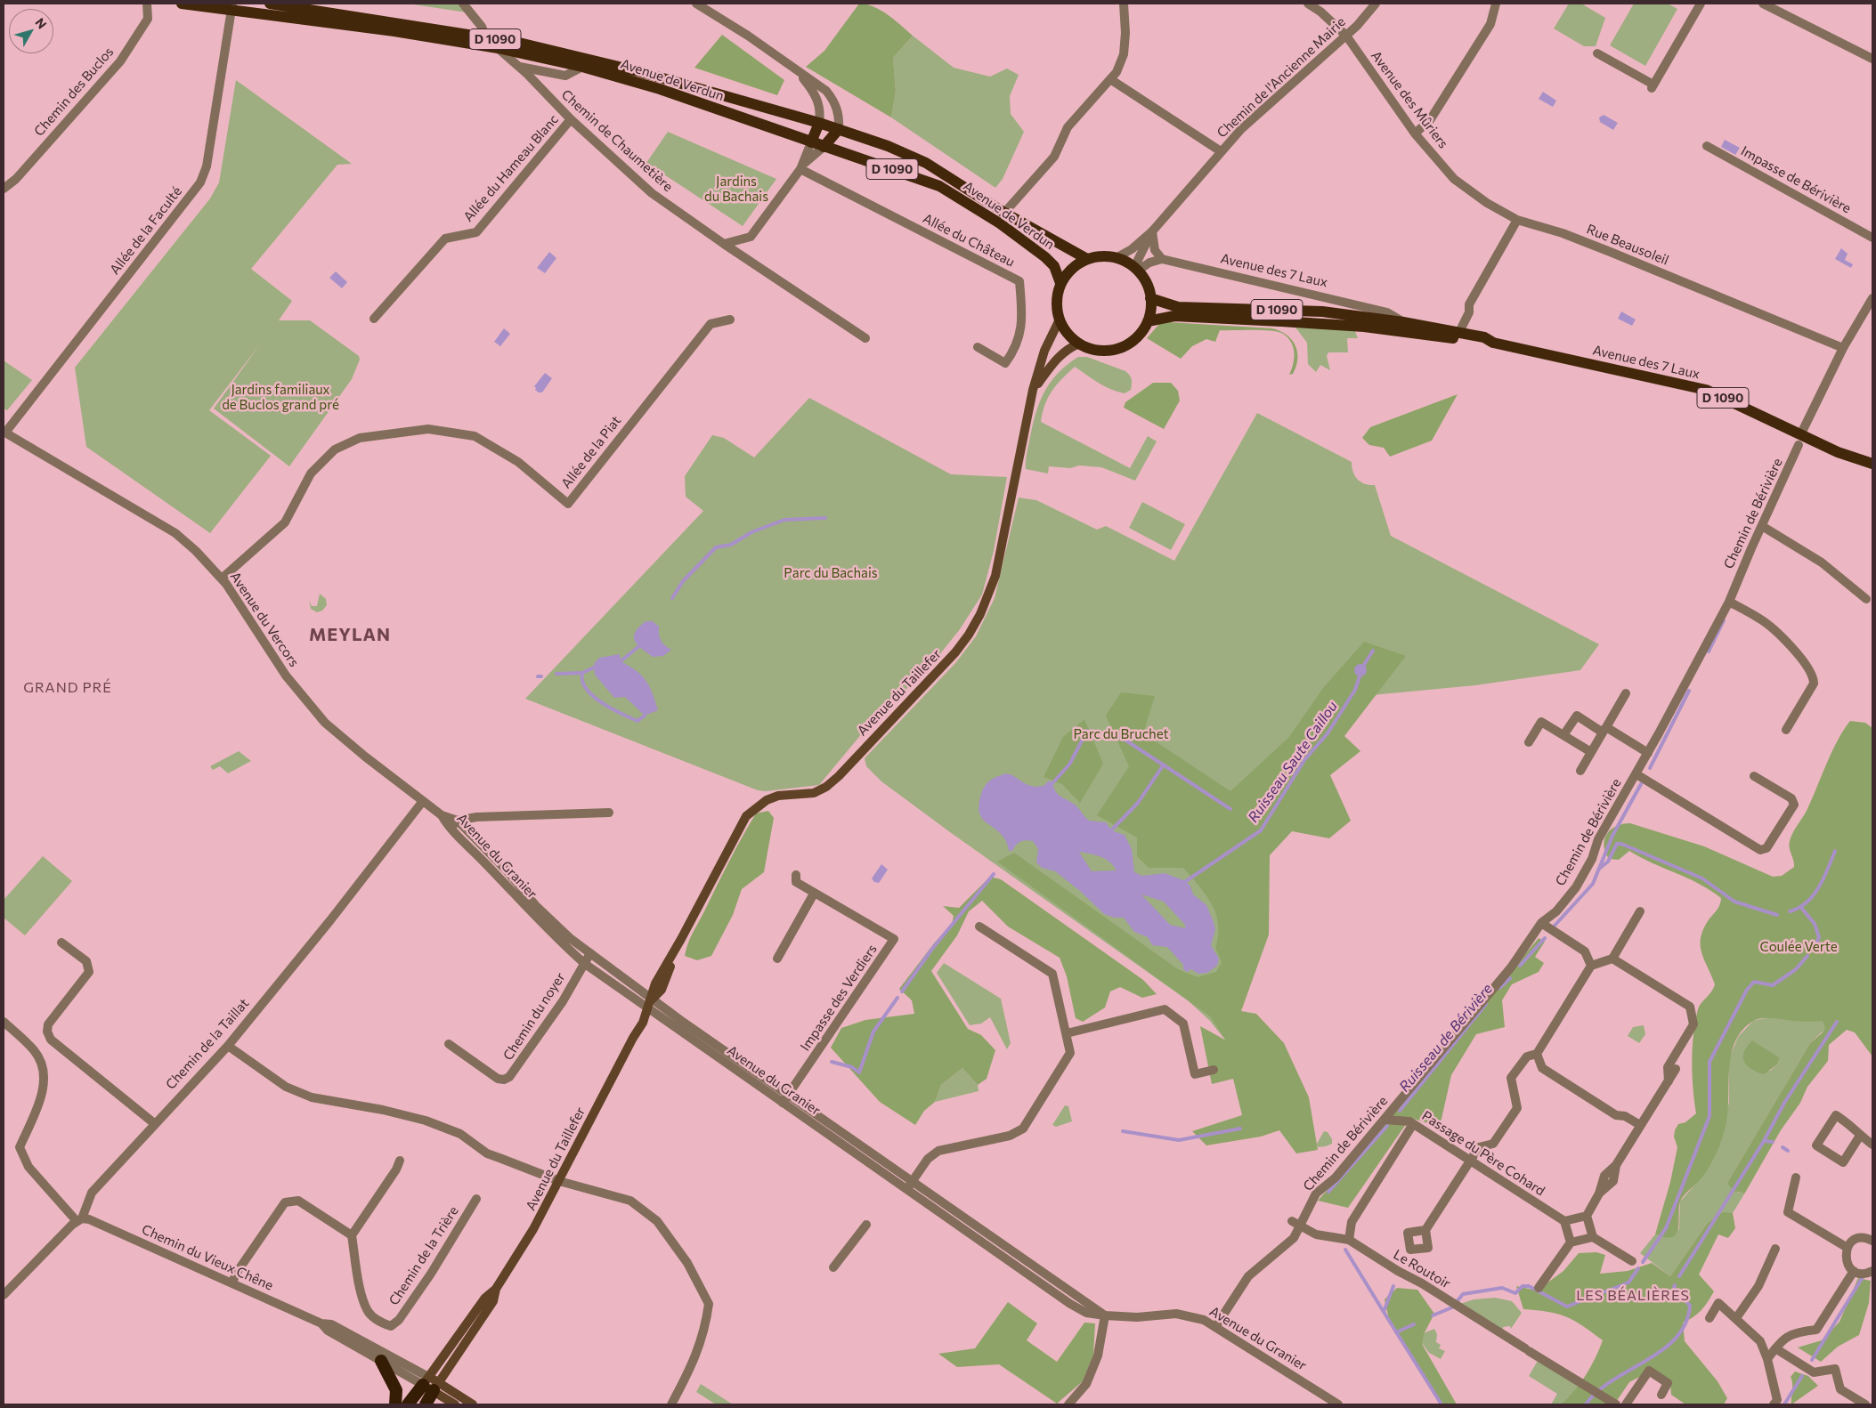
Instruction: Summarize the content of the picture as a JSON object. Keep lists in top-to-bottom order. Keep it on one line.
{"streets":{"main road":["D 1090","Avenue de Verdun","Avenue des 7 Laux","Avenue du Taillefer","Chemin du Vieux Chêne"],"street":["Chemin de l'Ancienne Mairie","Chemin des Buclos","Avenue des Mûriers","Chemin de Chaumetière","Allée du Hameau Blanc","Impasse de Bérivière","Allée de la Faculté","Allée du Château","Rue Beausoleil","Allée de la Piat","Chemin de Bérivière","Avenue du Vercors","Avenue du Granier","Impasse des Verdiers","Chemin du noyer","Chemin de la Taillat","Passage du Père Cohard","Chemin de la Trière","Le Routoir"]},"crossings":[["D 1090","Chemin de l'Ancienne Mairie"],["D 1090","Avenue de Verdun"],["D 1090","Avenue des 7 Laux"],["D 1090","Avenue du Taillefer"],["Chemin de l'Ancienne Mairie","Avenue de Verdun"],["Chemin de l'Ancienne Mairie","Avenue des Mûriers"],["Chemin de l'Ancienne Mairie","Avenue des 7 Laux"],["Chemin de l'Ancienne Mairie","Avenue du Taillefer"],["Avenue de Verdun","Chemin de Chaumetière"],["Avenue de Verdun","Allée de la Faculté"],["Avenue de Verdun","Avenue des 7 Laux"],["Avenue de Verdun","Avenue du Taillefer"],["Avenue des Mûriers","Rue Beausoleil"],["Chemin de Chaumetière","Allée du Hameau Blanc"],["Allée de la Faculté","Avenue du Vercors"],["Avenue des 7 Laux","Avenue du Taillefer"],["Allée de la Piat","Avenue du Vercors"],["Chemin de Bérivière","Avenue du Granier"],["Chemin de Bérivière","Passage du Père Cohard"],["Chemin de Bérivière","Le Routoir"],["Avenue du Vercors","Avenue du Granier"],["Avenue du Vercors","Chemin de la Taillat"],["Avenue du Taillefer","Avenue du Granier"],["Avenue du Taillefer","Chemin du Vieux Chêne"],["Avenue du Granier","Impasse des Verdiers"],["Avenue du Granier","Chemin du noyer"],["Chemin de la Taillat","Chemin du Vieux Chêne"]],"districts":["MEYLAN","GRAND PRÉ","LES BÉALIÈRES"],"water":["Ruisseau Saute Caillou","Ruisseau de Bérivière"],"parks":["Jardins du Bachais","Jardins familiaux de Buclos grand pré","Parc du Bachais","Parc du Bruchet","Coulée Verte"],"north":"top right"}
